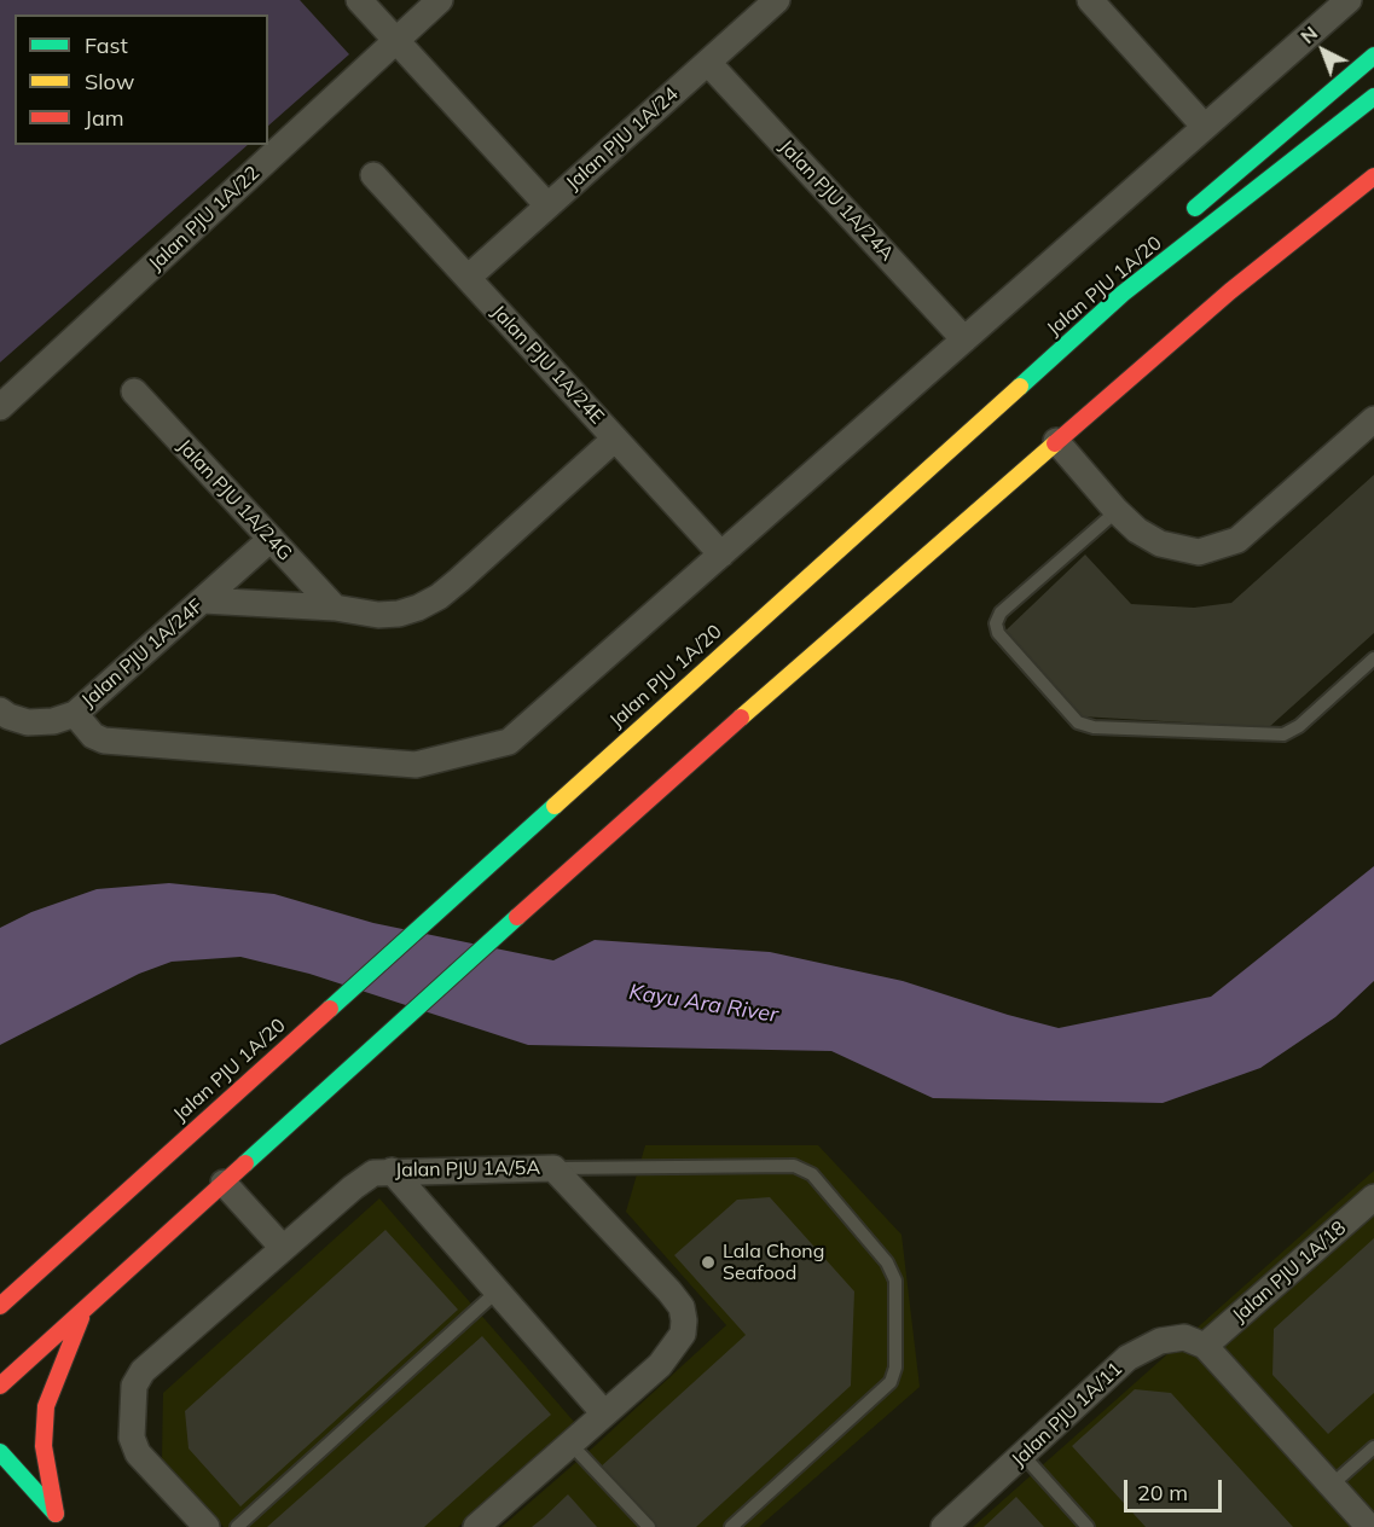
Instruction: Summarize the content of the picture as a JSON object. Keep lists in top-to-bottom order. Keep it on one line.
{"streets":{"street":["Jalan PJU 1A/24","Jalan PJU 1A/24A","Jalan PJU 1A/22","Jalan PJU 1A/20","Jalan PJU 1A/24E","Jalan PJU 1A/24G","Jalan PJU 1A/24F","Jalan PJU 1A/5A","Jalan PJU 1A/18","Jalan PJU 1A/11"]},"crossings":[["Jalan PJU 1A/24","Jalan PJU 1A/24A"],["Jalan PJU 1A/24","Jalan PJU 1A/24E"],["Jalan PJU 1A/24G","Jalan PJU 1A/24F"],["Jalan PJU 1A/18","Jalan PJU 1A/11"]],"water":["Kayu Ara River"],"places":["Lala Chong Seafood"],"legend":["Fast","Slow","Jam"],"scale_bar":"20 m","north":"top left"}
